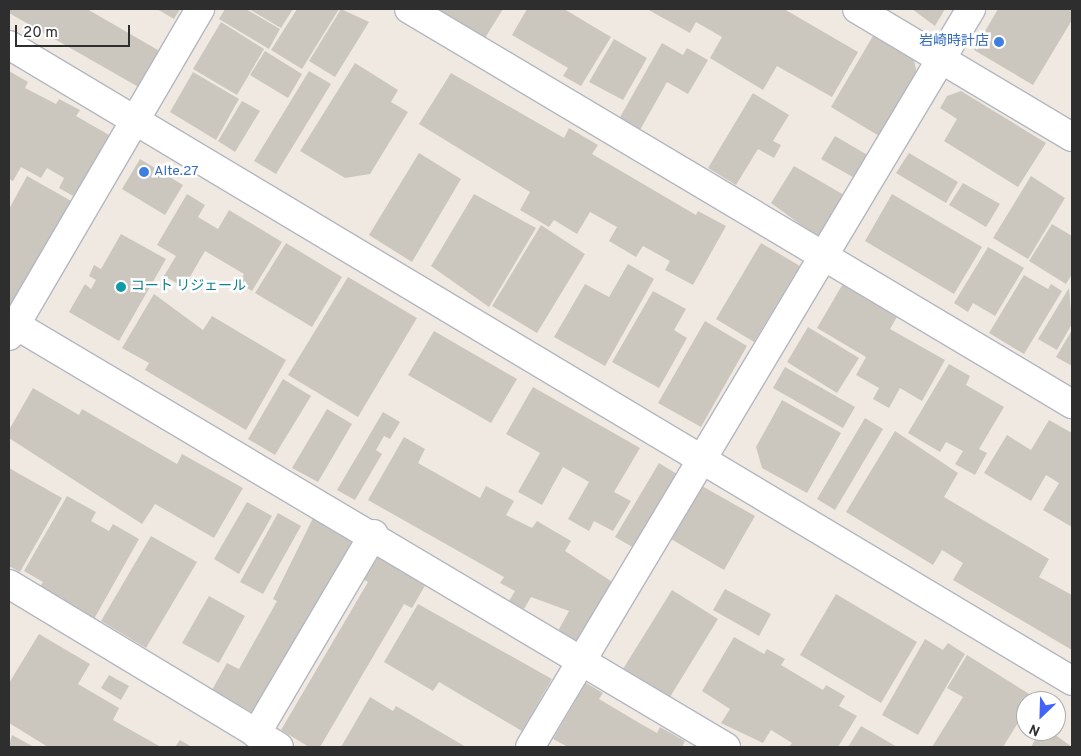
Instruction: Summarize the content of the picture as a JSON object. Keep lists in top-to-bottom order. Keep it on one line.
{"places":["岩崎時計店","Alte.27","コート リジェール"],"scale_bar":"20 m","north":"bottom left"}
